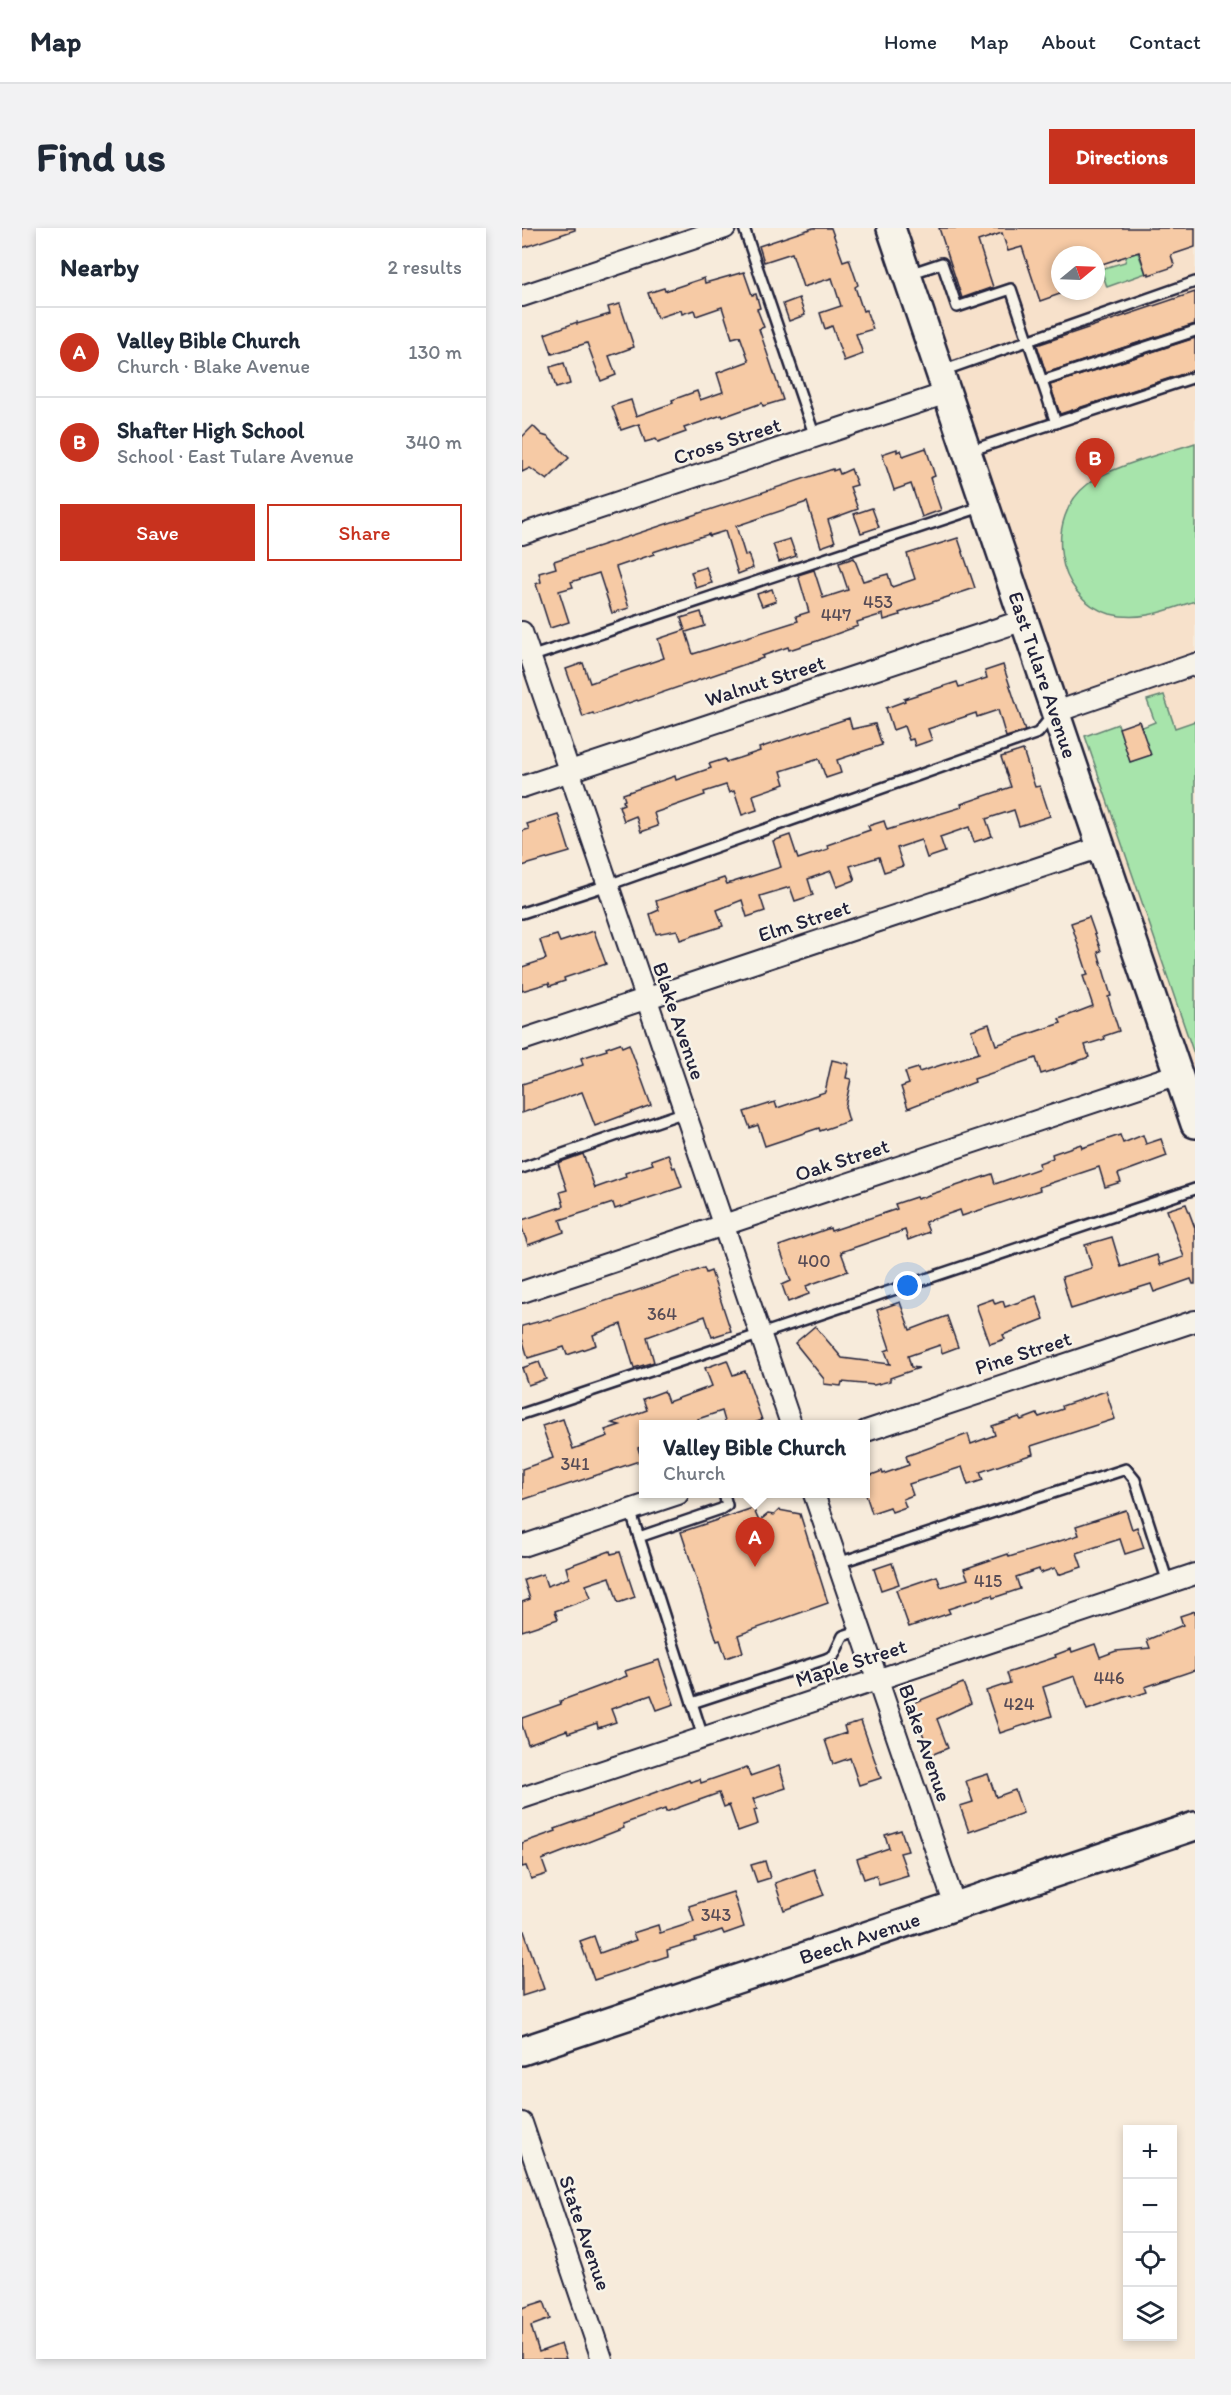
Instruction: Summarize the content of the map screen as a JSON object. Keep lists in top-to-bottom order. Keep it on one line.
{"streets":{"street":["Cross Street","East Tulare Avenue","Walnut Street","Elm Street","Blake Avenue","Oak Street","Pine Street","Maple Street","Beech Avenue","State Avenue"]},"crossings":[["Cross Street","East Tulare Avenue"],["East Tulare Avenue","Walnut Street"],["East Tulare Avenue","Elm Street"],["East Tulare Avenue","Oak Street"],["Walnut Street","Blake Avenue"],["Elm Street","Blake Avenue"],["Blake Avenue","Oak Street"],["Blake Avenue","Maple Street"],["Blake Avenue","Beech Avenue"]],"house_numbers":["453","447","400","364","341","415","446","424","343"],"north":"right","page":{"header":"Map","nav":["Home","Map","About","Contact"],"buttons":["Directions",["Save","Share"]],"title":"Find us","heading":["Nearby","2 results"],"list":[{"mark":"A","name":"Valley Bible Church","note":"Church · Blake Avenue","value":"130 m"},{"mark":"B","name":"Shafter High School","note":"School · East Tulare Avenue","value":"340 m"}],"pins":["B","A"],"popup":["Valley Bible Church","Church"],"map_buttons":["+","−"]}}
